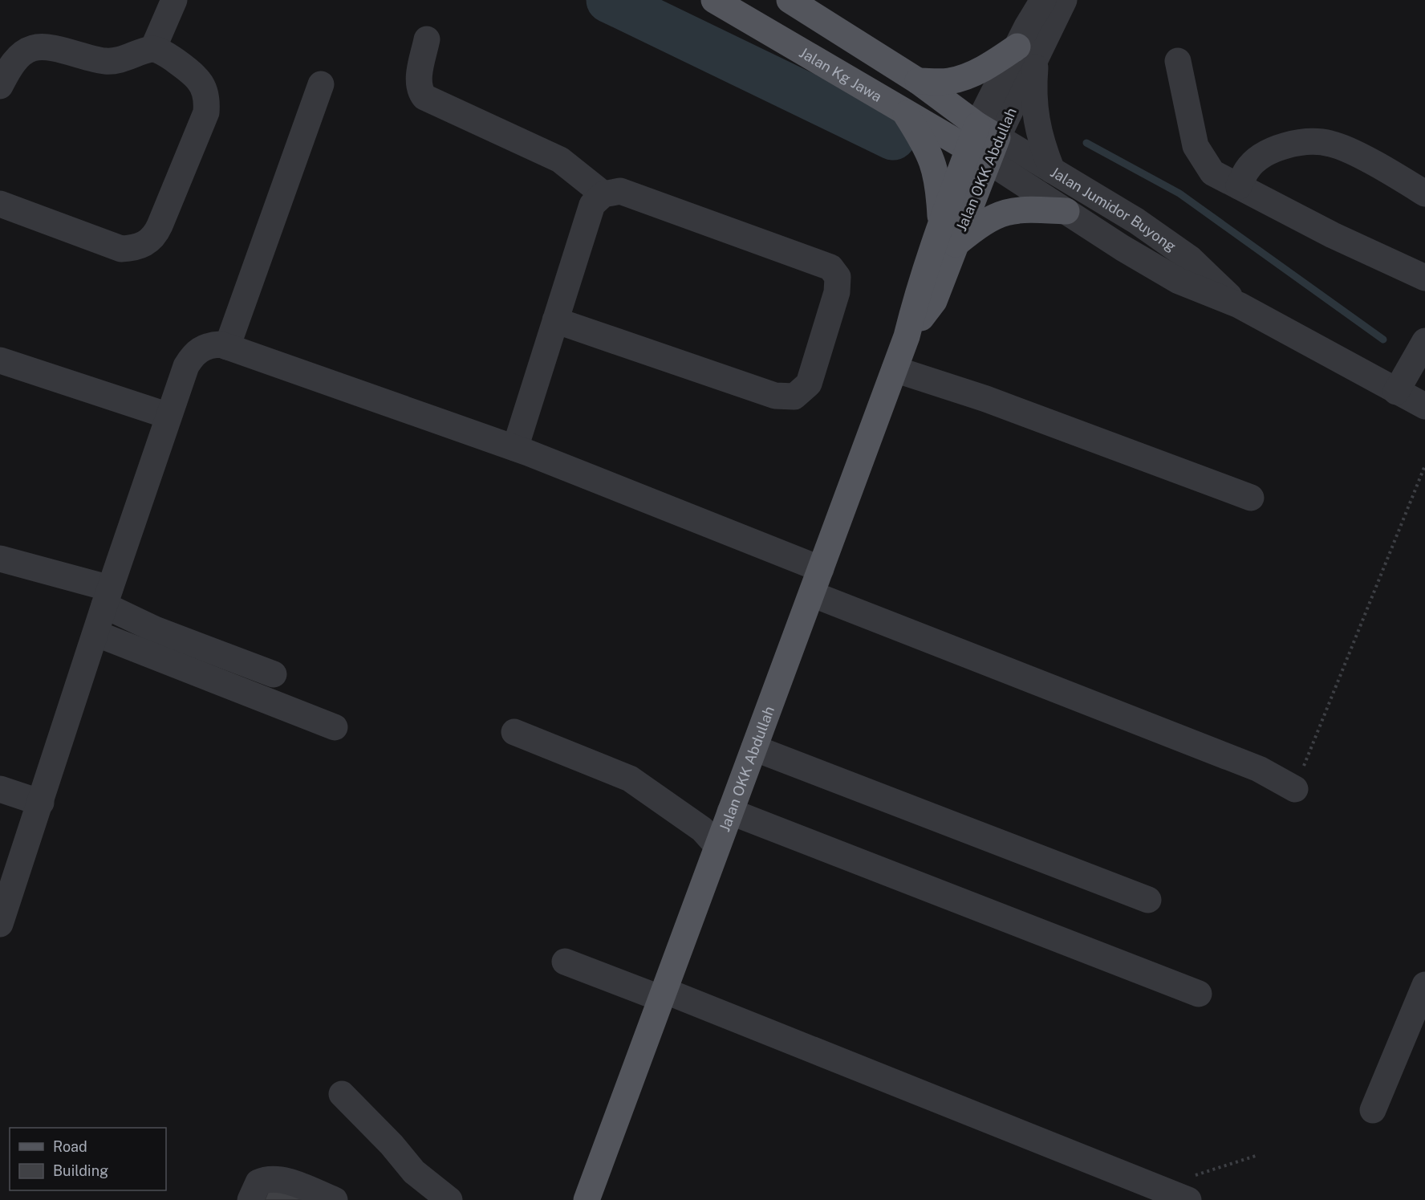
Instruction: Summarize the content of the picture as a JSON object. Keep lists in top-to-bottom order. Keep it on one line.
{"streets":{"main road":["Jalan Kg Jawa","Jalan OKK Abdullah"],"street":["Jalan Jumidor Buyong"]},"crossings":[["Jalan Kg Jawa","Jalan OKK Abdullah"],["Jalan Kg Jawa","Jalan Jumidor Buyong"],["Jalan OKK Abdullah","Jalan Jumidor Buyong"]],"legend":["Road","Building"]}
